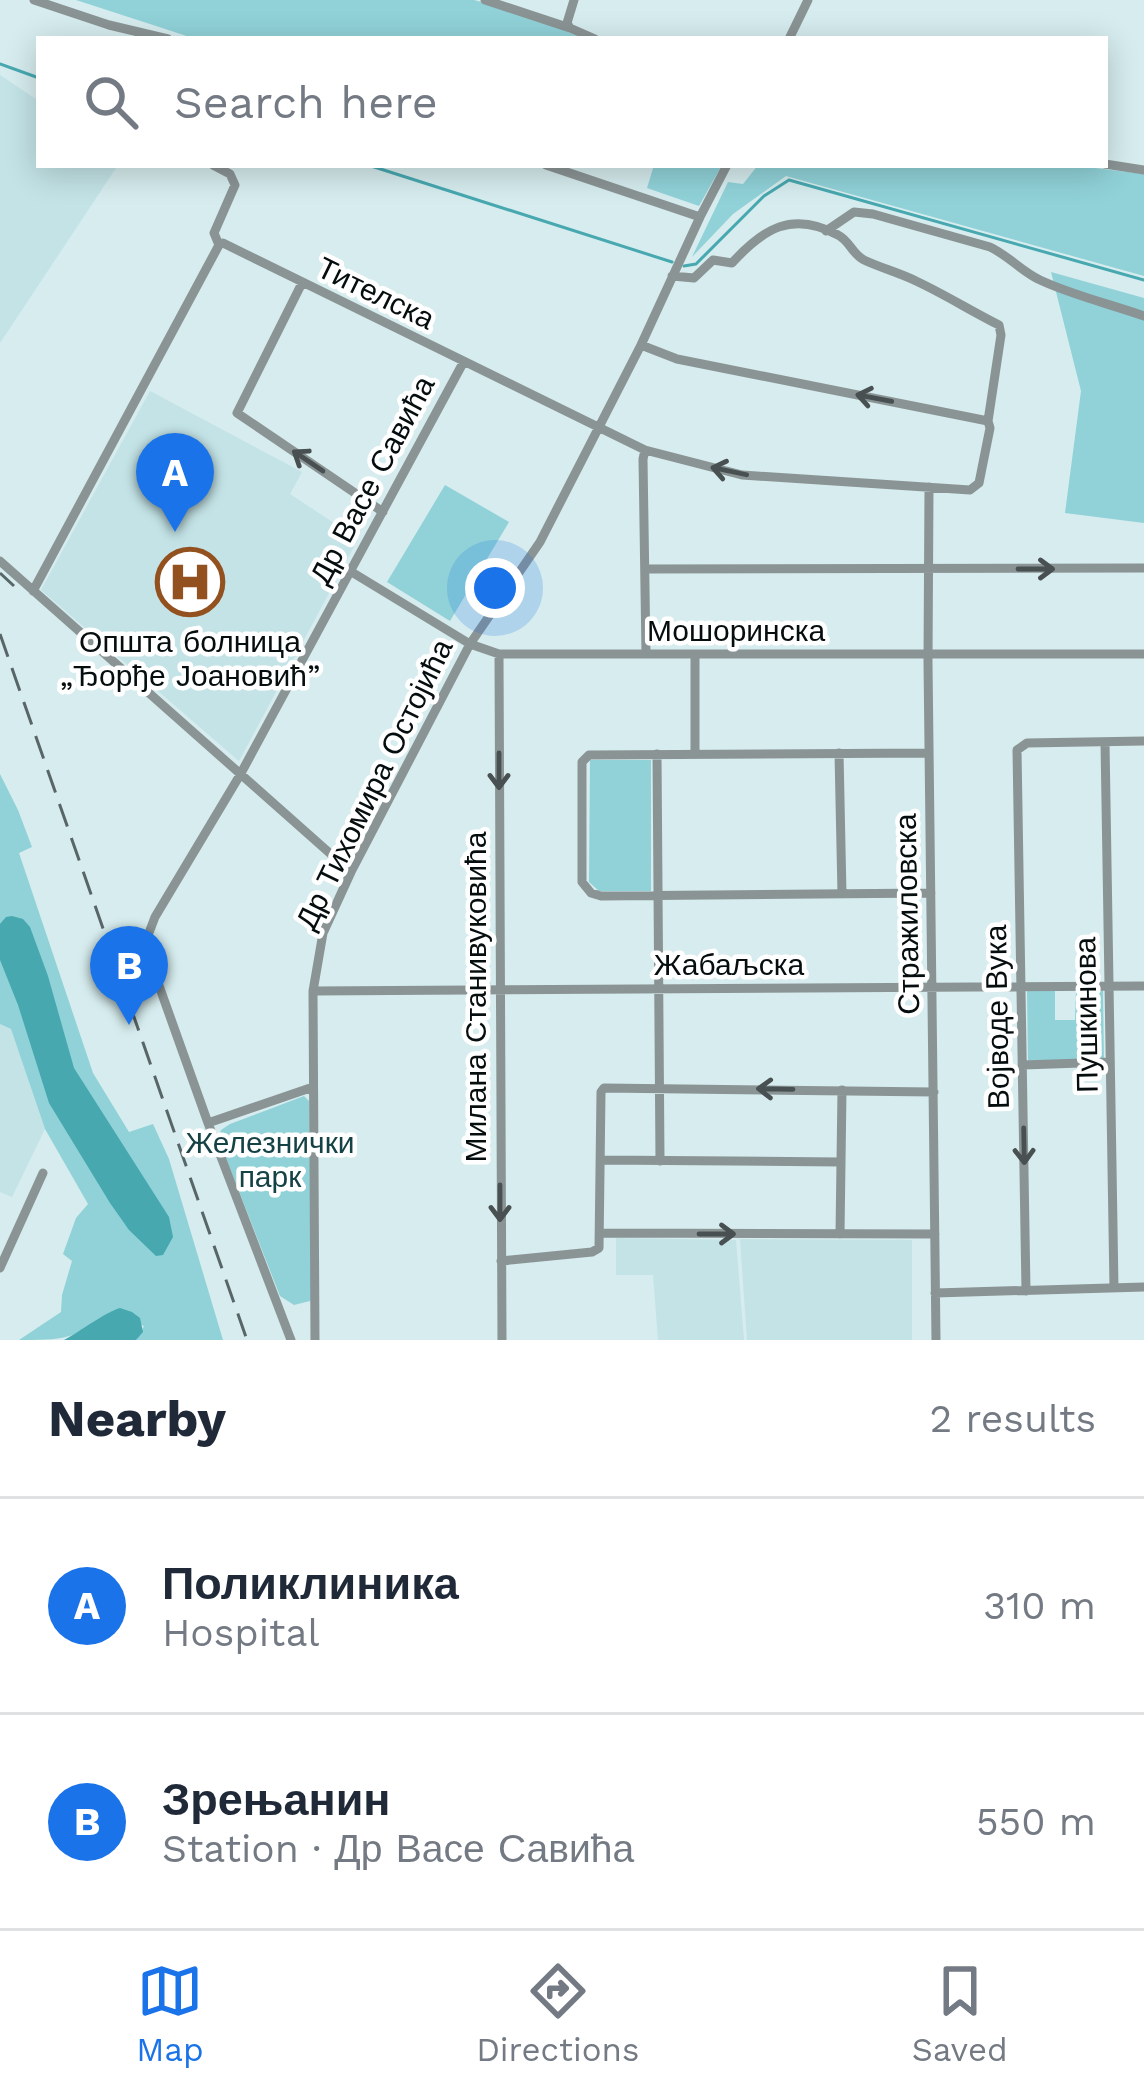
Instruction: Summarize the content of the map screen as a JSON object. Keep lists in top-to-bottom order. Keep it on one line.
{"streets":{"street":["Тителска","Др Васе Савића","Мошоринска","Др Тихомира Остојића","Стражиловска","Жабаљска","Милана Станивуковића","Пушкинова","Војводе Вука"]},"crossings":[["Тителска","Др Васе Савића"],["Тителска","Др Тихомира Остојића"],["Тителска","Стражиловска"],["Др Васе Савића","Мошоринска"],["Мошоринска","Др Тихомира Остојића"],["Мошоринска","Стражиловска"],["Мошоринска","Милана Станивуковића"],["Др Тихомира Остојића","Жабаљска"],["Стражиловска","Жабаљска"],["Жабаљска","Милана Станивуковића"],["Жабаљска","Пушкинова"],["Жабаљска","Војводе Вука"],["Пушкинова","Војводе Вука"]],"one_way":["Милана Станивуковића","Војводе Вука"],"parks":["Железнички парк"],"places":{"hospital":["Општа болница „Ђорђе Јоановић”"]},"page":{"search":"Search here","pins":["A","B"],"heading":["Nearby","2 results"],"list":[{"mark":"A","name":"Поликлиника","note":"Hospital","value":"310 m"},{"mark":"B","name":"Зрењанин","note":"Station · Др Васе Савића","value":"550 m"}],"nav":["Map","Directions","Saved"]}}
